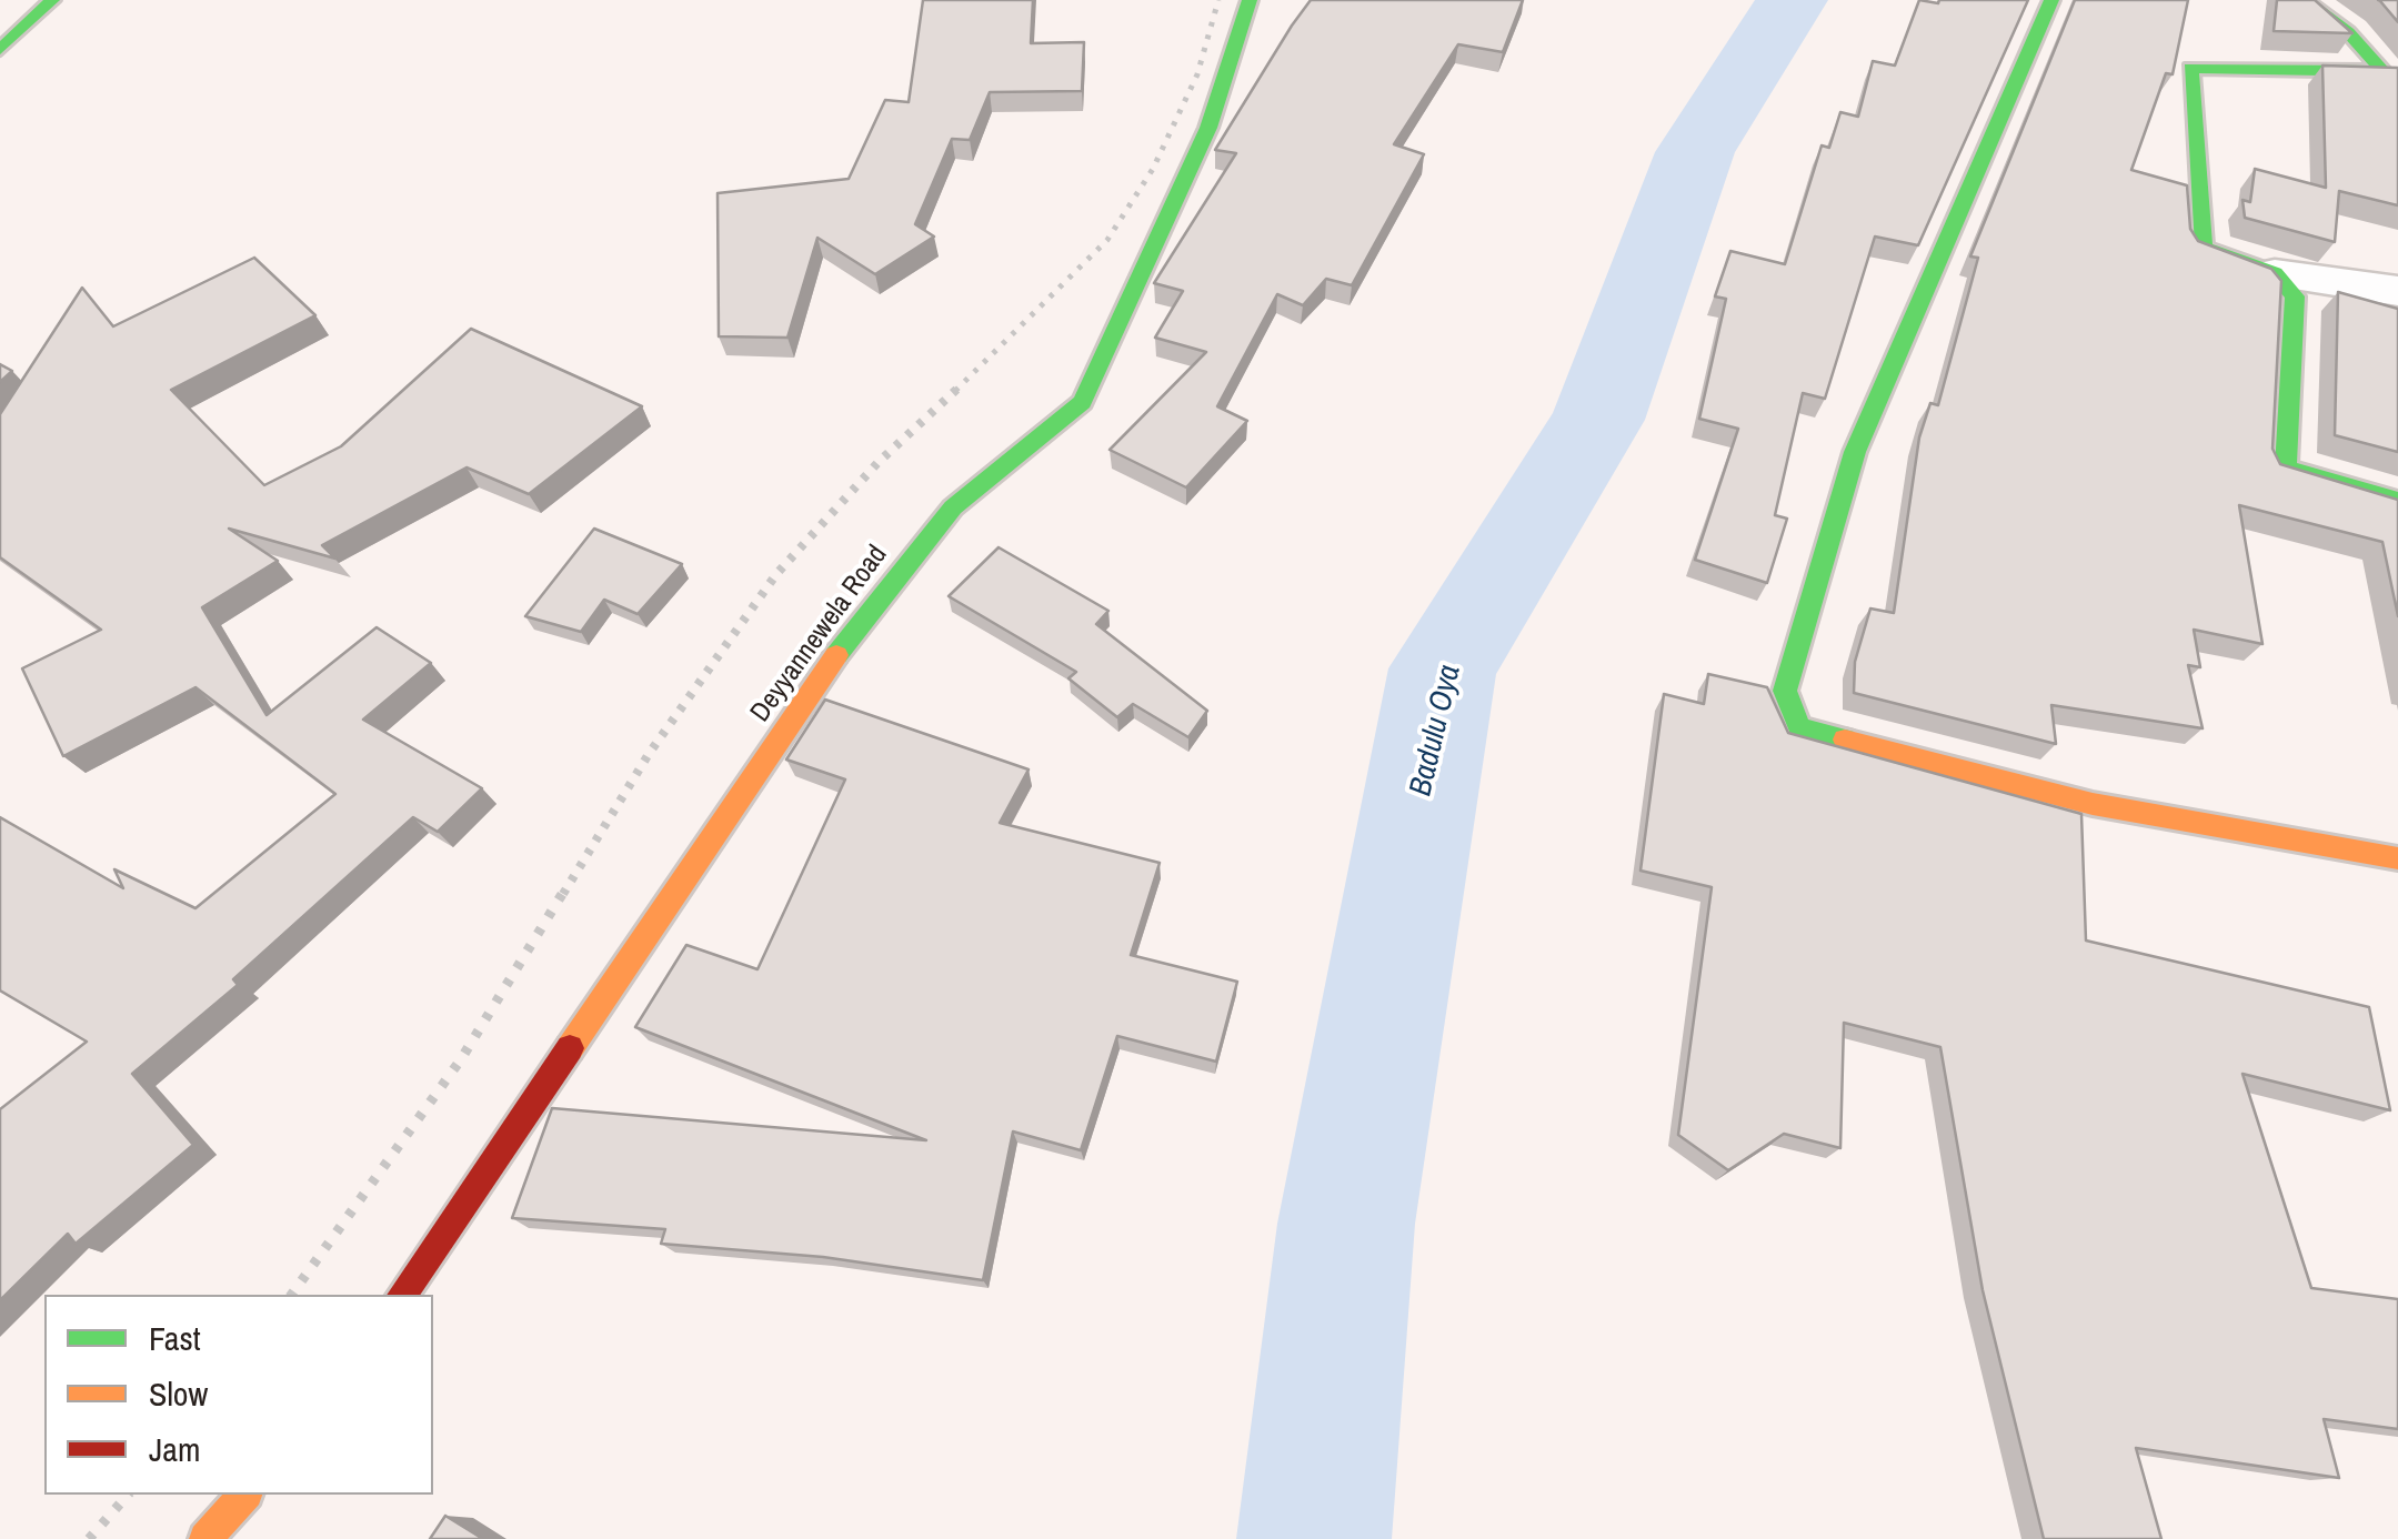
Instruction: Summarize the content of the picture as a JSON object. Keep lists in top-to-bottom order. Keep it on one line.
{"streets":{"street":["Deyyannewela Road"]},"water":["Badulu Oya"],"legend":["Fast","Slow","Jam"]}
